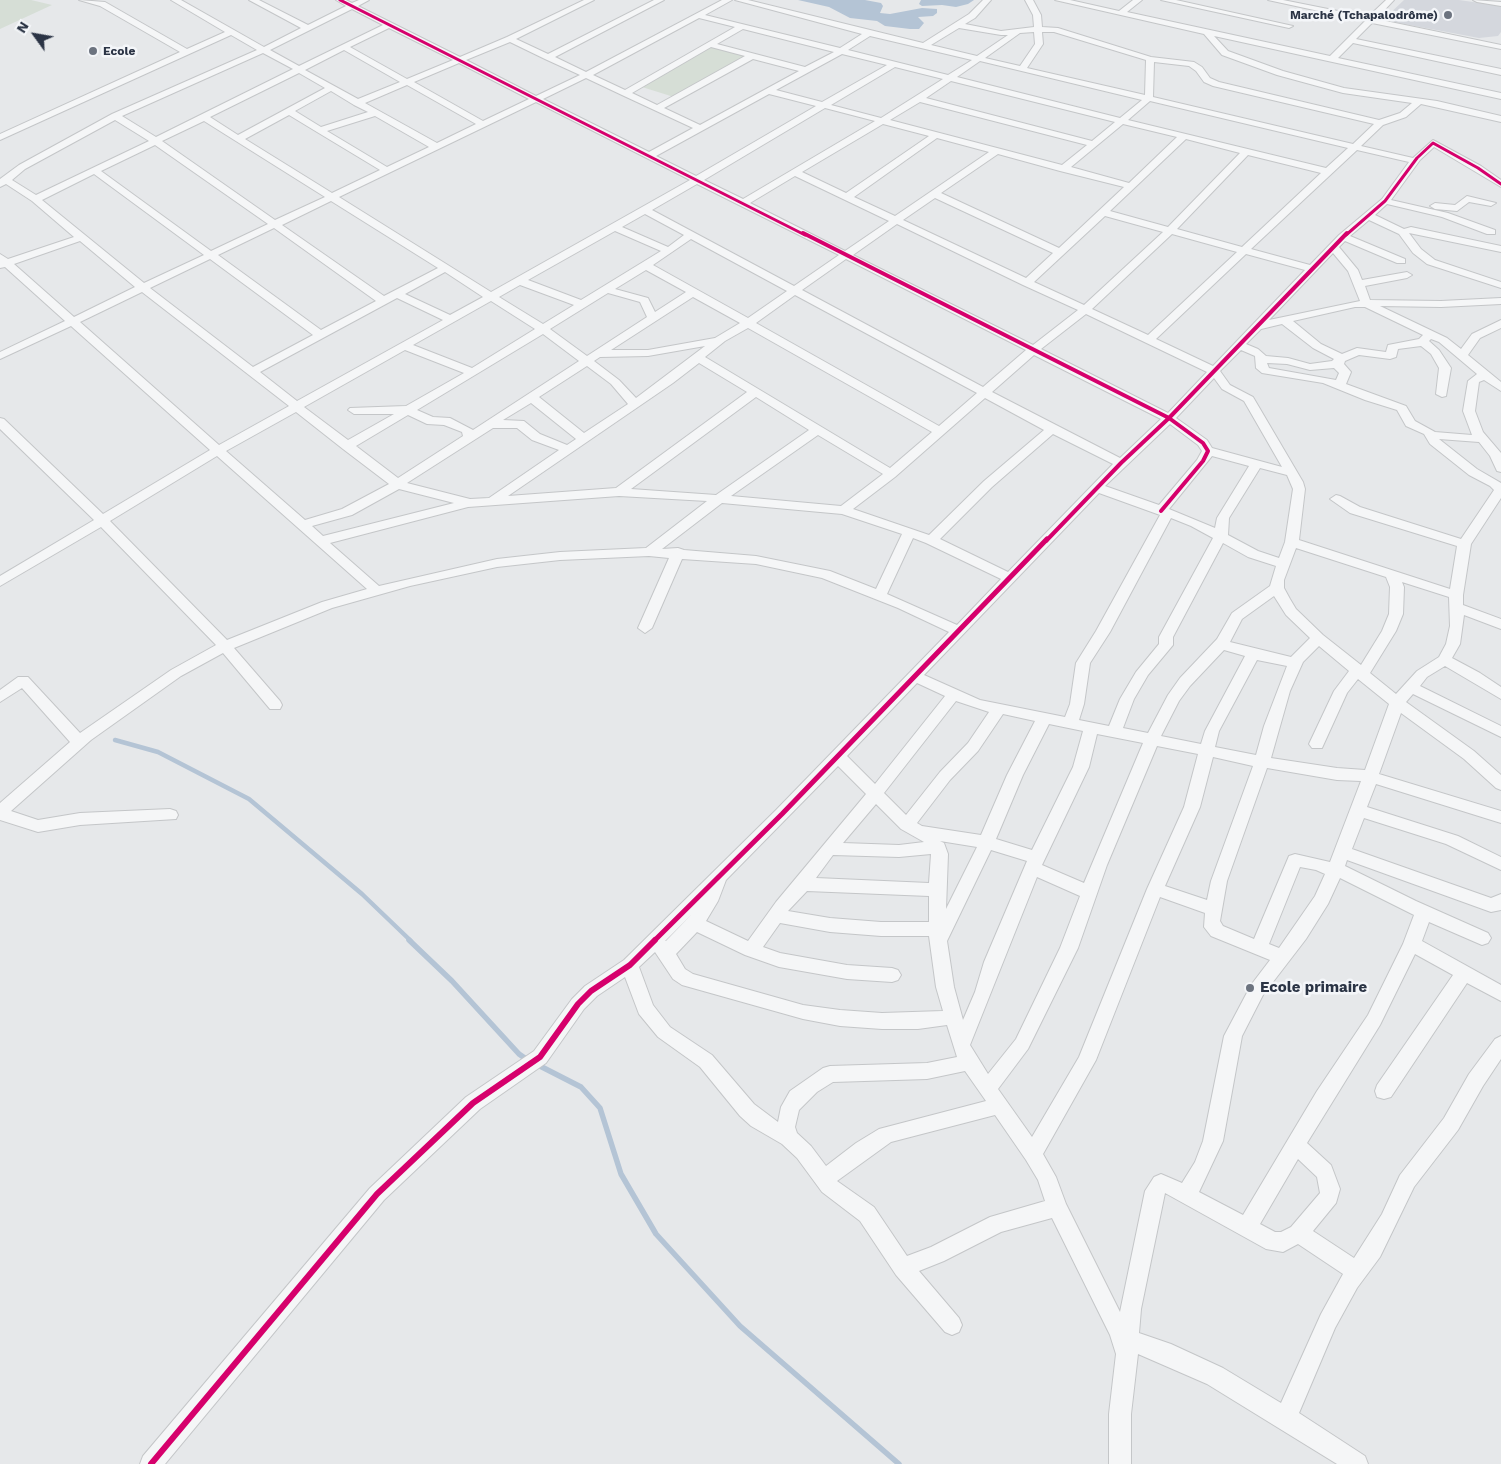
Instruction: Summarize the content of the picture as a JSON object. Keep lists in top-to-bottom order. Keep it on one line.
{"places":["Marché (Tchapalodrôme)","Ecole","Ecole primaire"],"north":"top left"}
